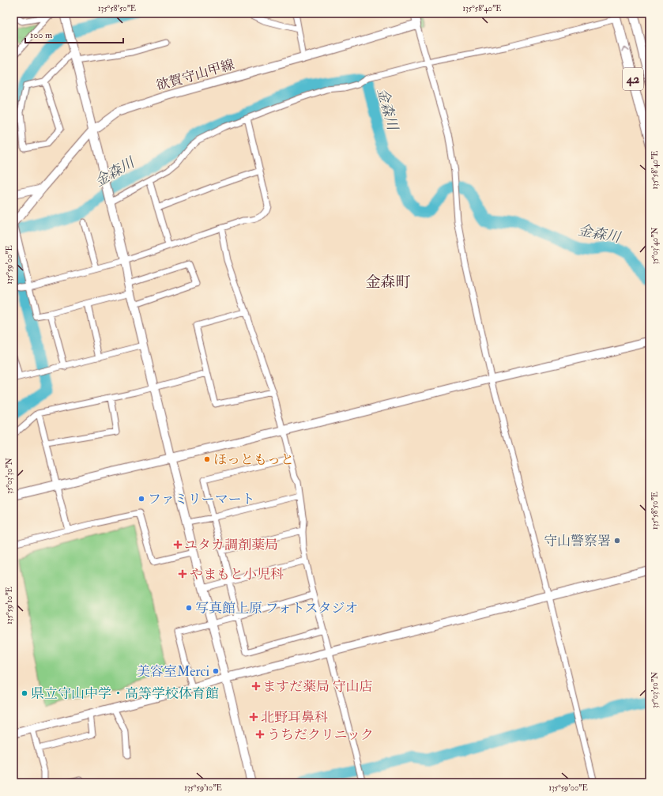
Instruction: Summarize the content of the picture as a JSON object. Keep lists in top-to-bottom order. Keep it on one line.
{"streets":{"main road":["42"],"street":["欲賀守山甲線"]},"districts":["金森町"],"water":["金森川"],"places":{"other":["ほっともっと","ファミリーマート","守山警察署","写真館上原 フォトスタジオ","美容室Merci","県立守山中学・高等学校体育館"],"health":["ユタカ調剤薬局","やまもと小児科","ますだ薬局 守山店","北野耳鼻科","うちだクリニック"]},"scale_bar":"100 m","coordinates":["135°58'50\"E","135°58'40\"E","35°03'40\"N","135°59'00\"E","35°03'30\"N","135°59'10\"E","35°03'50\"N"]}
